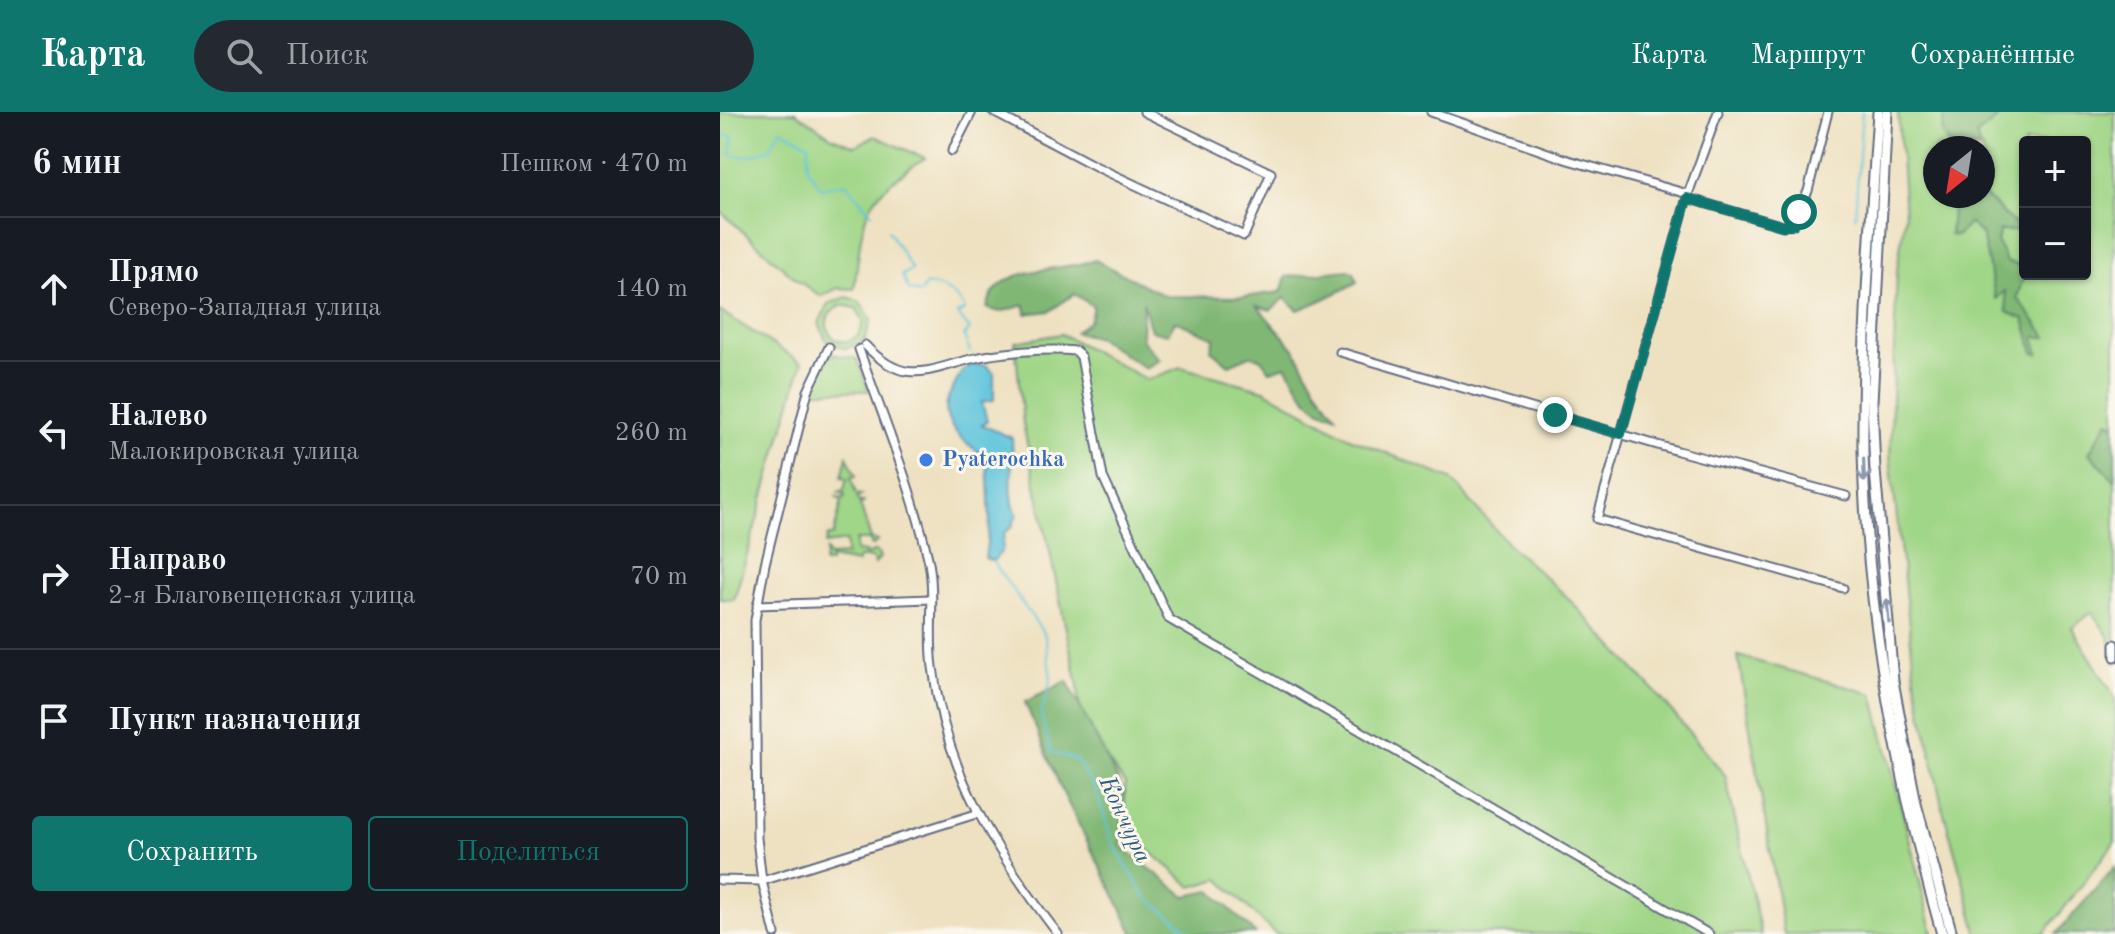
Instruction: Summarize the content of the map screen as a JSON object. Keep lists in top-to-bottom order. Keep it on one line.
{"water":["Кончура"],"places":["Pyaterochka"],"north":"bottom left","page":{"header":"Карта","search":"Поиск","nav":["Карта","Маршрут","Сохранённые"],"heading":["6 мин","Пешком · 470 m"],"map_buttons":["+","−"],"list":[["Прямо","Северо-Западная улица","140 m"],["Налево","Малокировская улица","260 m"],["Направо","2-я Благовещенская улица","70 m"],"Пункт назначения"],"buttons":["Сохранить","Поделиться"]}}
